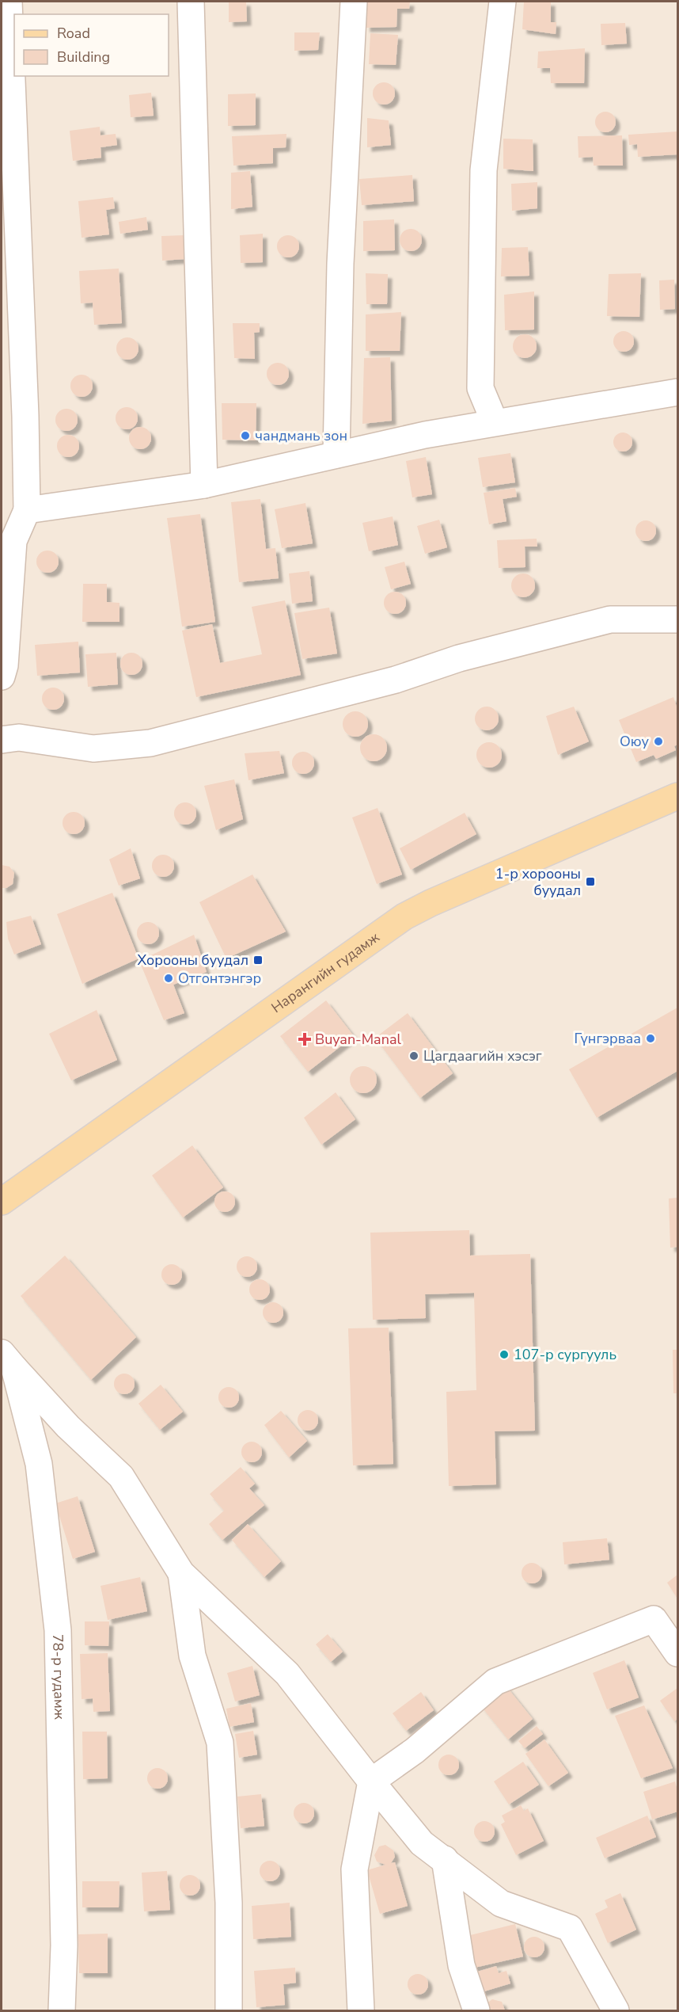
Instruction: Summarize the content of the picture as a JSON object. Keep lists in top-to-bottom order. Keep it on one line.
{"streets":{"main road":["Нарангийн гудамж"],"street":["78-р гудамж"]},"places":{"other":["чандмань зон","Оюу","Отгонтэнгэр","Гүнгэрваа","Цагдаагийн хэсэг","107-р сургууль"],"transit":["1-р хорооны буудал","Хорооны буудал"],"health":["Buyan-Manal"]},"legend":["Road","Building"]}
